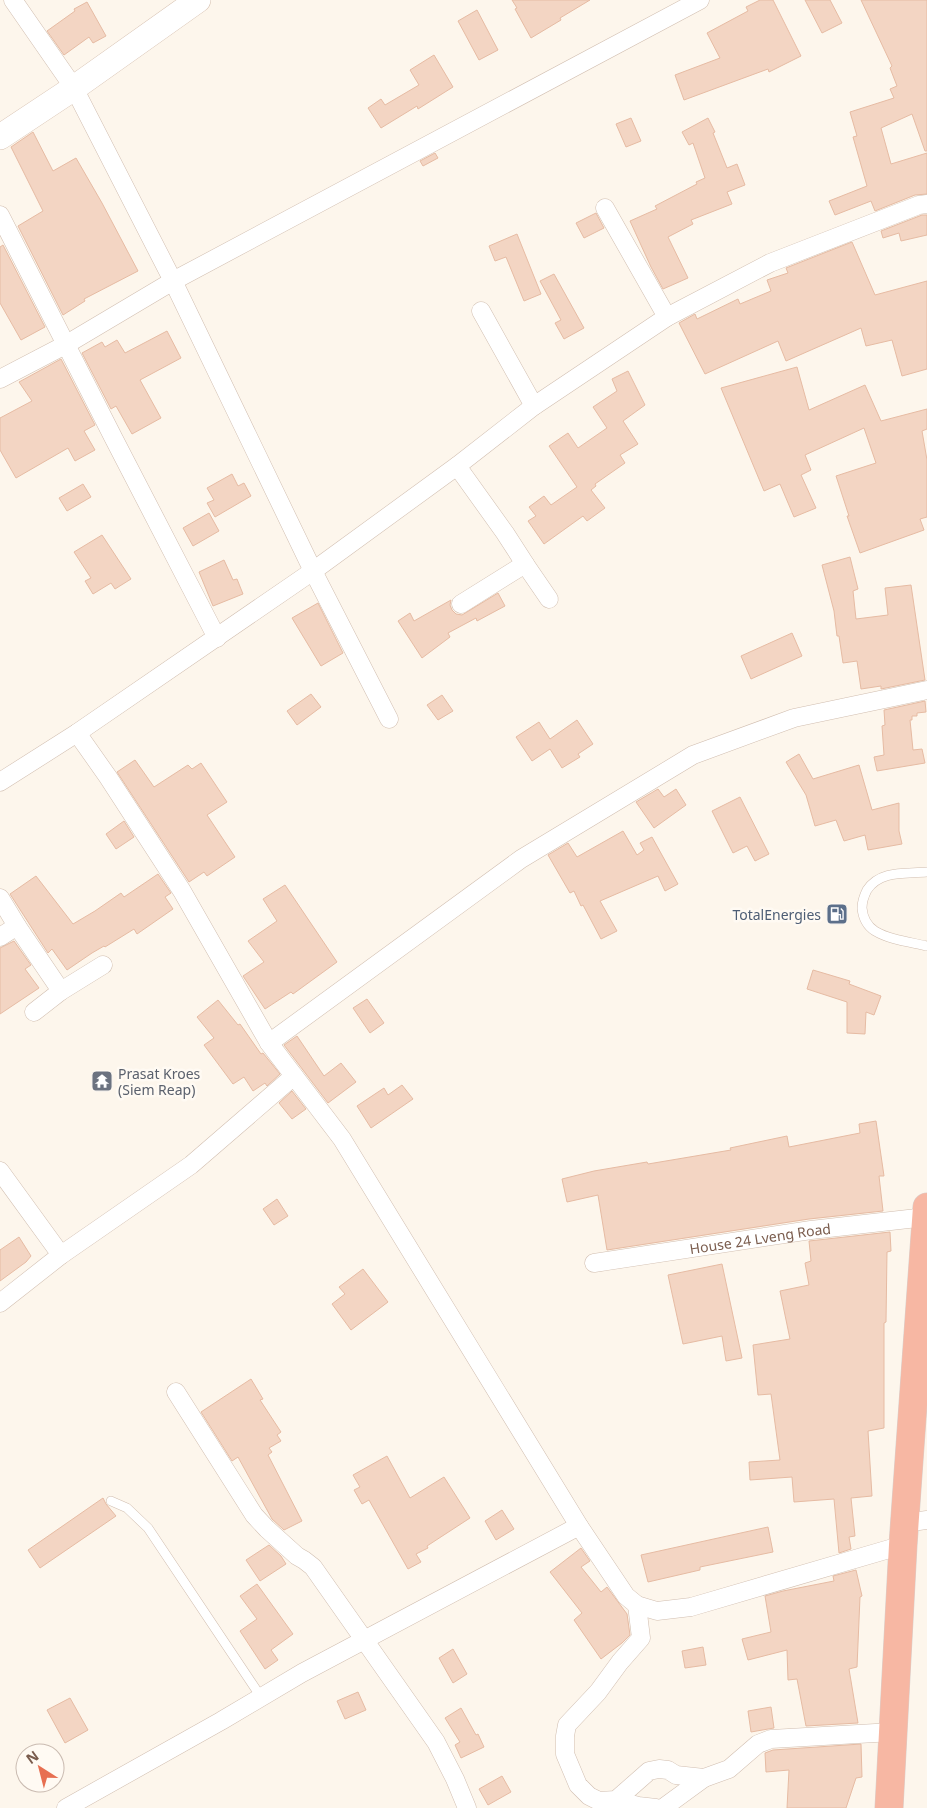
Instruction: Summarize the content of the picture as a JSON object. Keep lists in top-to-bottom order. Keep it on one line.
{"streets":{"street":["House 24 Lveng Road"]},"places":{"fuel station":["TotalEnergies"],"temple":["Prasat Kroes (Siem Reap)"]},"north":"top left"}
